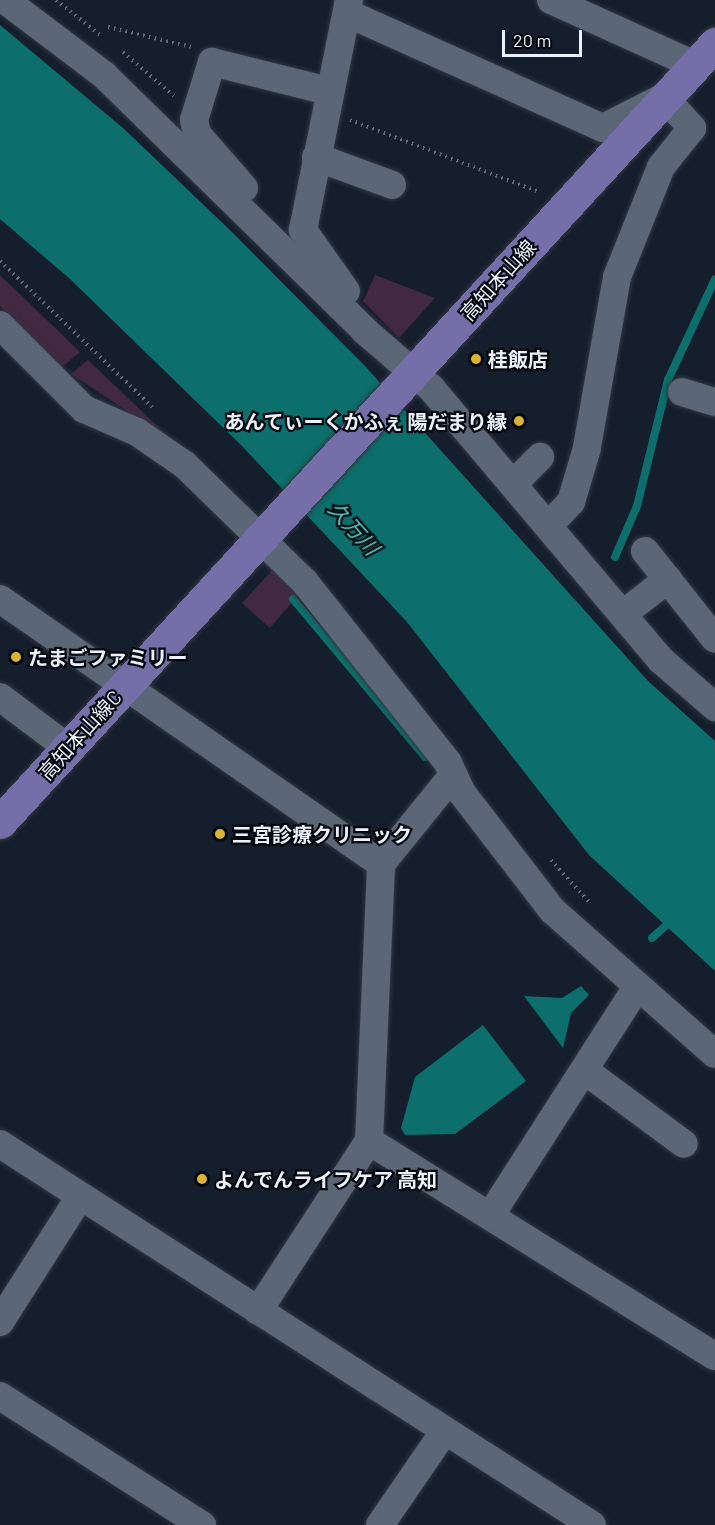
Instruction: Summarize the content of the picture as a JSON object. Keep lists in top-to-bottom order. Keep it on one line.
{"streets":{"main road":["高知本山線","高知本山線C"]},"crossings":[["高知本山線","高知本山線C"]],"water":["久万川"],"places":["桂飯店","あんてぃーくかふぇ 陽だまり縁","たまごファミリー","三宮診療クリニック","よんでんライフケア 高知"],"scale_bar":"20 m"}
